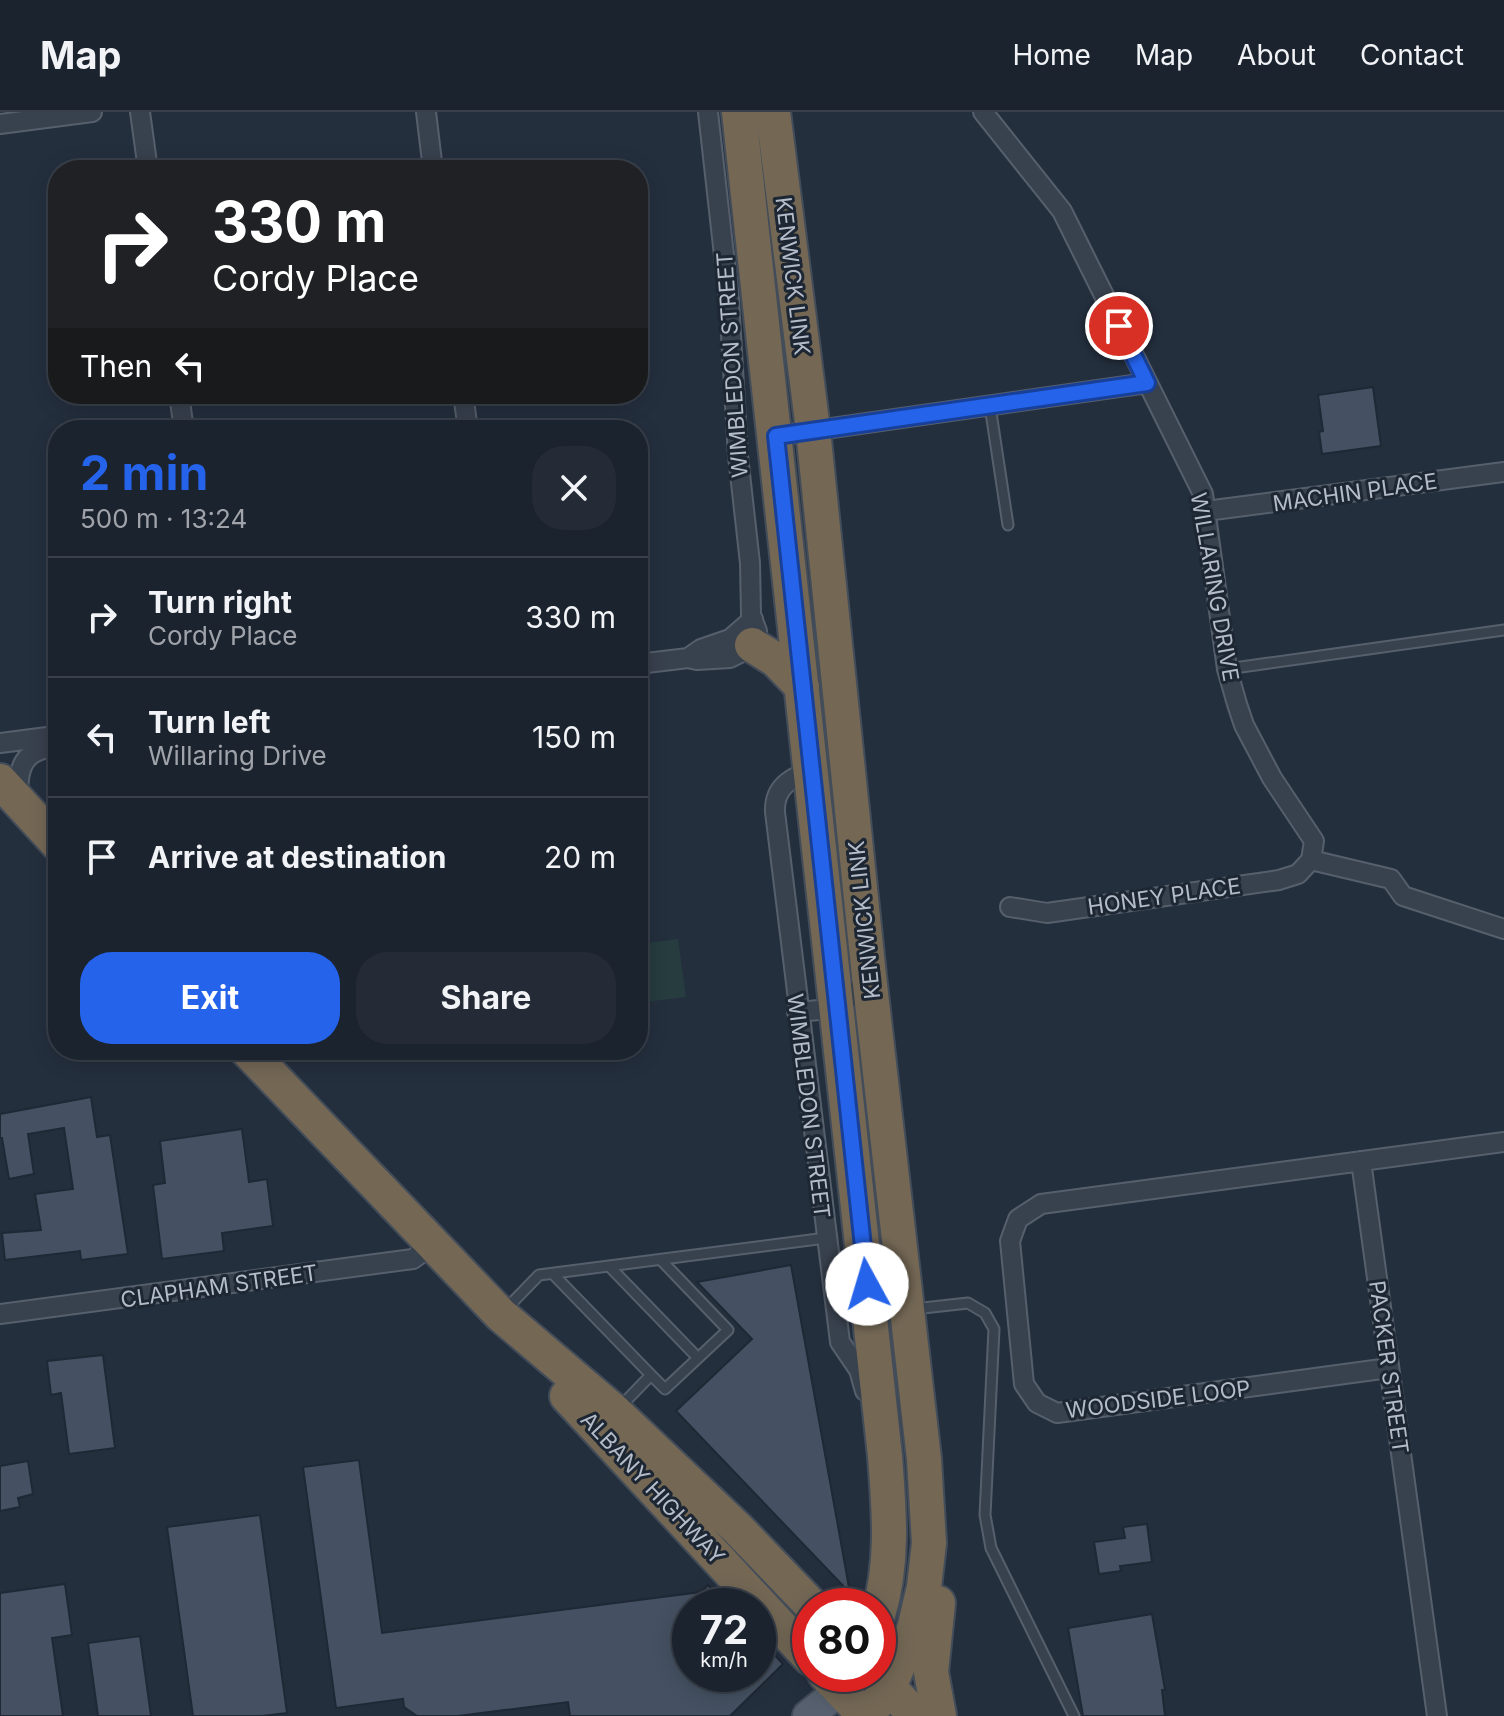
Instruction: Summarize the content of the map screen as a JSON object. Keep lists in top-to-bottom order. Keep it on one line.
{"streets":{"highway":["KENWICK LINK","ALBANY HIGHWAY"],"street":["WIMBLEDON STREET","MACHIN PLACE","WILLARING DRIVE","HONEY PLACE","CLAPHAM STREET","PACKER STREET","WOODSIDE LOOP"]},"crossings":[["KENWICK LINK","WIMBLEDON STREET"],["MACHIN PLACE","WILLARING DRIVE"],["WILLARING DRIVE","HONEY PLACE"],["CLAPHAM STREET","ALBANY HIGHWAY"],["PACKER STREET","WOODSIDE LOOP"]],"page":{"header":"Map","nav":["Home","Map","About","Contact"],"turn":["330 m","Cordy Place"],"then":"Then","heading":["2 min","500 m · 13:24"],"list":[{"name":"Turn right","note":"Cordy Place","value":"330 m"},{"name":"Turn left","note":"Willaring Drive","value":"150 m"},{"name":"Arrive at destination","value":"20 m"}],"buttons":["Exit","Share"],"speed":"72 km/h","limit":"80"}}
